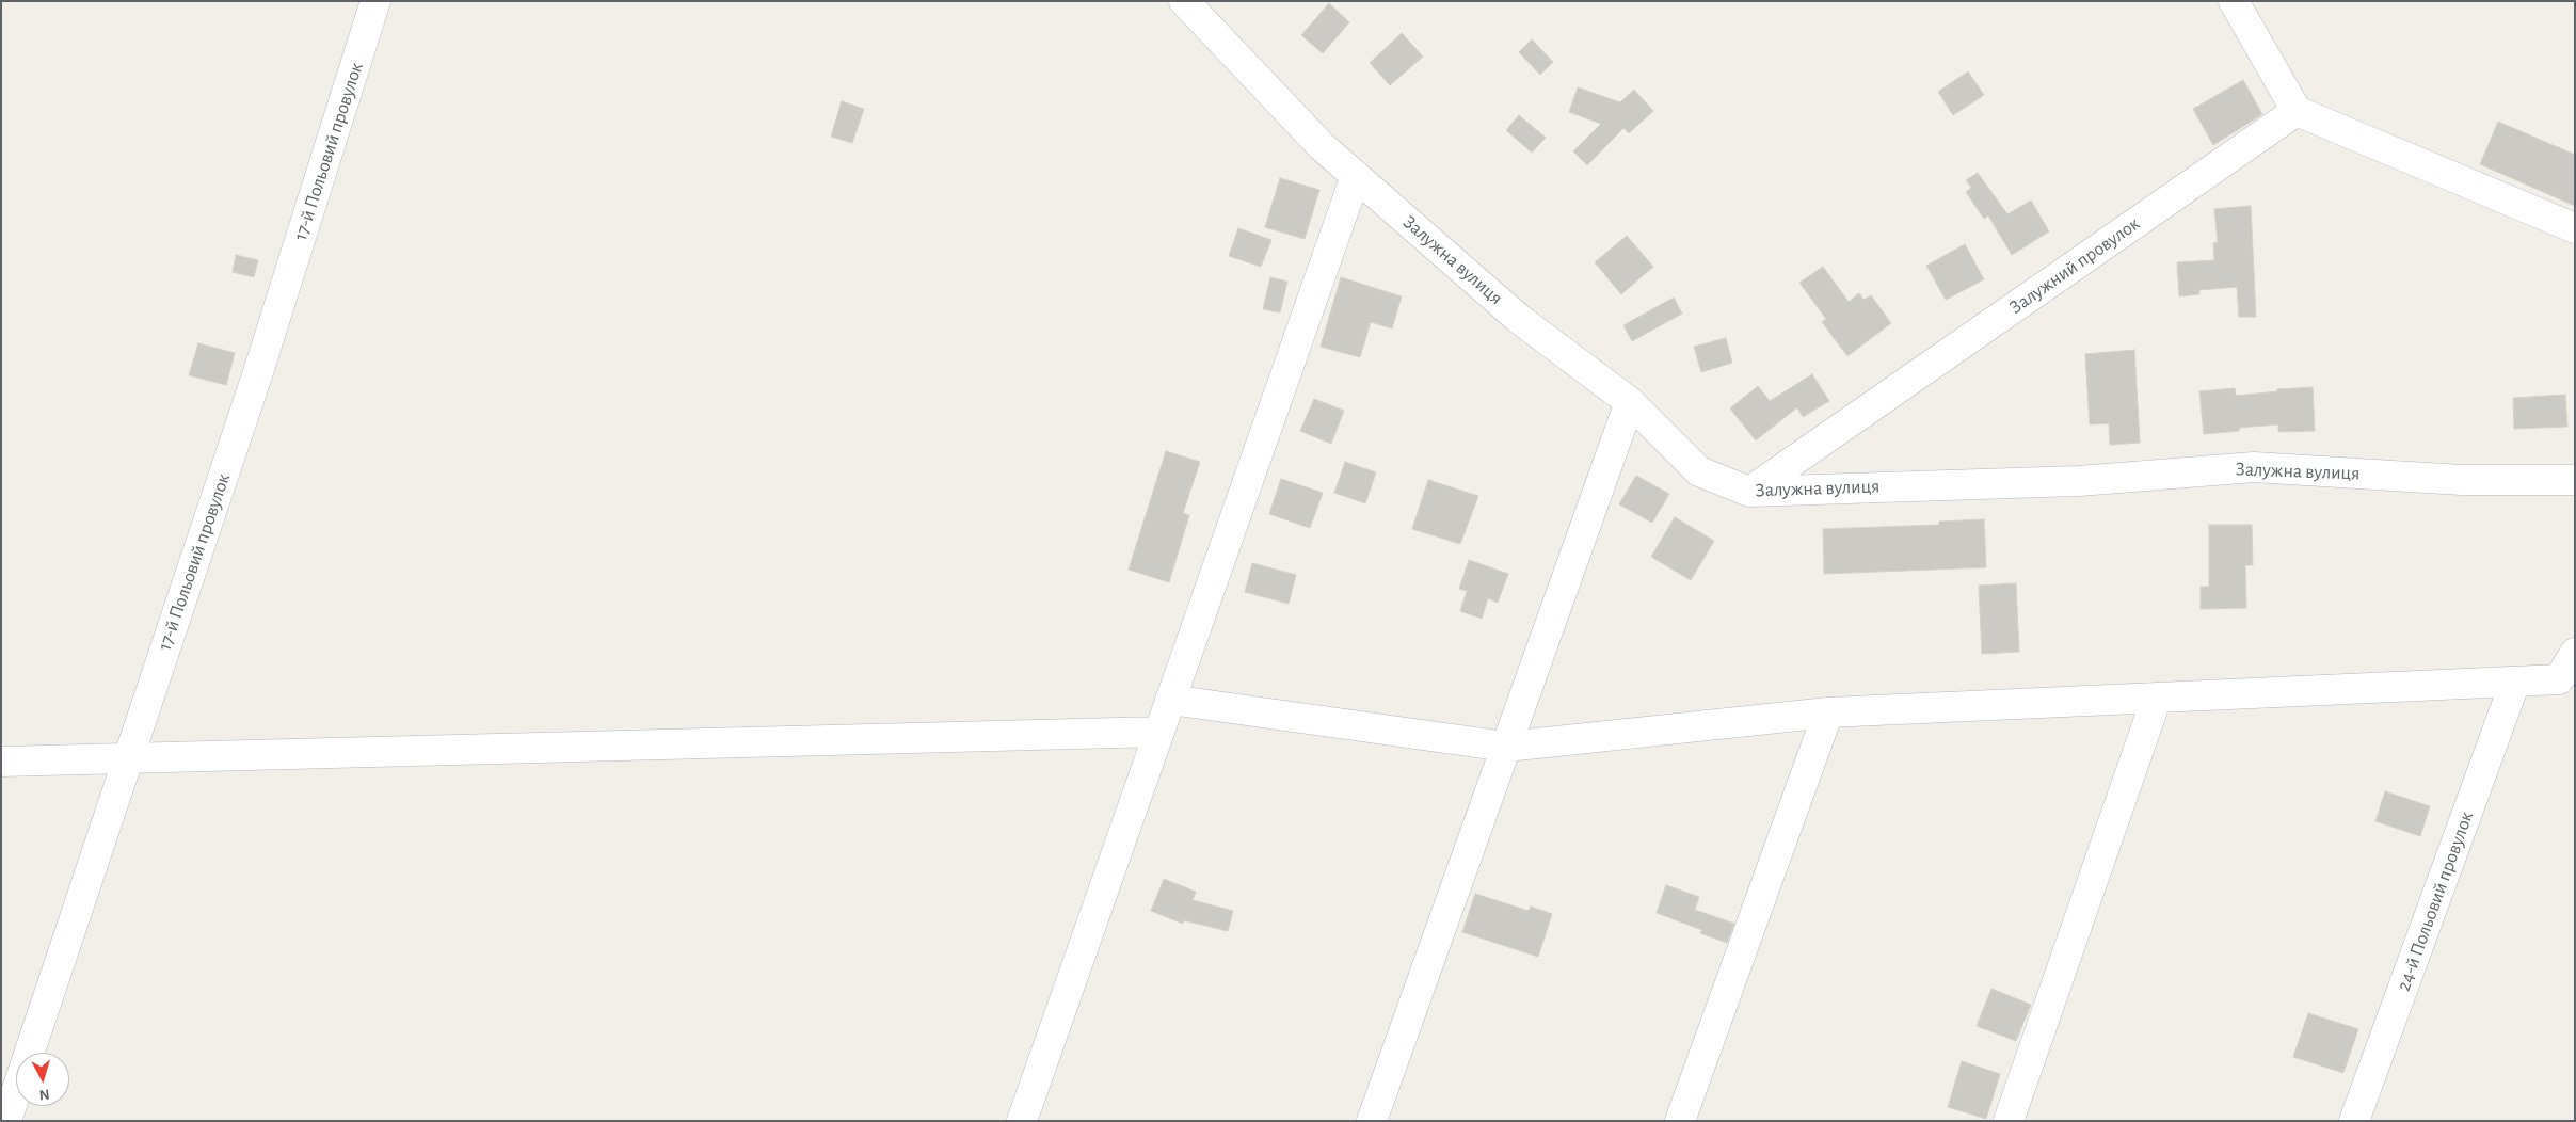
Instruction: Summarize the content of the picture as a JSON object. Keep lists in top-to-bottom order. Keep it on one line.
{"streets":{"street":["17-й Польовий провулок","Залужна вулиця","Залужний провулок","24-й Польовий провулок"]},"crossings":[["Залужна вулиця","Залужний провулок"]],"north":"bottom"}
